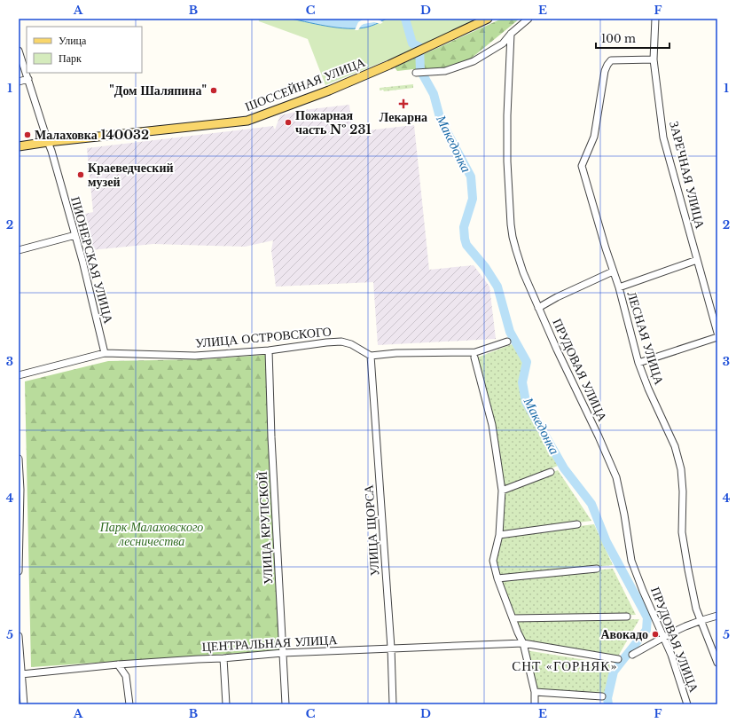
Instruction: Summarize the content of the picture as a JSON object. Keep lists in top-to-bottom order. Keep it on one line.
{"streets":{"main road":["ШОССЕЙНАЯ УЛИЦА"],"street":["ЗАРЕЧНАЯ УЛИЦА","ПИОНЕРСКАЯ УЛИЦА","УЛИЦА ОСТРОВСКОГО","ЛЕСНАЯ УЛИЦА","ПРУДОВАЯ УЛИЦА","УЛИЦА КРУПСКОЙ","УЛИЦА ЩОРСА","ЦЕНТРАЛЬНАЯ УЛИЦА"]},"crossings":[["ШОССЕЙНАЯ УЛИЦА","ПИОНЕРСКАЯ УЛИЦА"],["ЗАРЕЧНАЯ УЛИЦА","ЛЕСНАЯ УЛИЦА"],["ПИОНЕРСКАЯ УЛИЦА","УЛИЦА ОСТРОВСКОГО"],["УЛИЦА ОСТРОВСКОГО","УЛИЦА КРУПСКОЙ"],["УЛИЦА ОСТРОВСКОГО","УЛИЦА ЩОРСА"],["УЛИЦА КРУПСКОЙ","ЦЕНТРАЛЬНАЯ УЛИЦА"],["УЛИЦА ЩОРСА","ЦЕНТРАЛЬНАЯ УЛИЦА"]],"districts":["СНТ «ГОРНЯК»"],"water":["Македонка"],"parks":["Парк Малаховского лесничества"],"places":{"other":["\"Дом Шаляпина\"","Пожарная часть № 231","Малаховка 140032","Краеведческий музей","Авокадо"],"health":["Лекарна"]},"legend":["Улица","Парк"],"scale_bar":"100 m","grid":{"columns":["A","B","C","D","E","F"],"rows":["1","2","3","4","5"]}}
